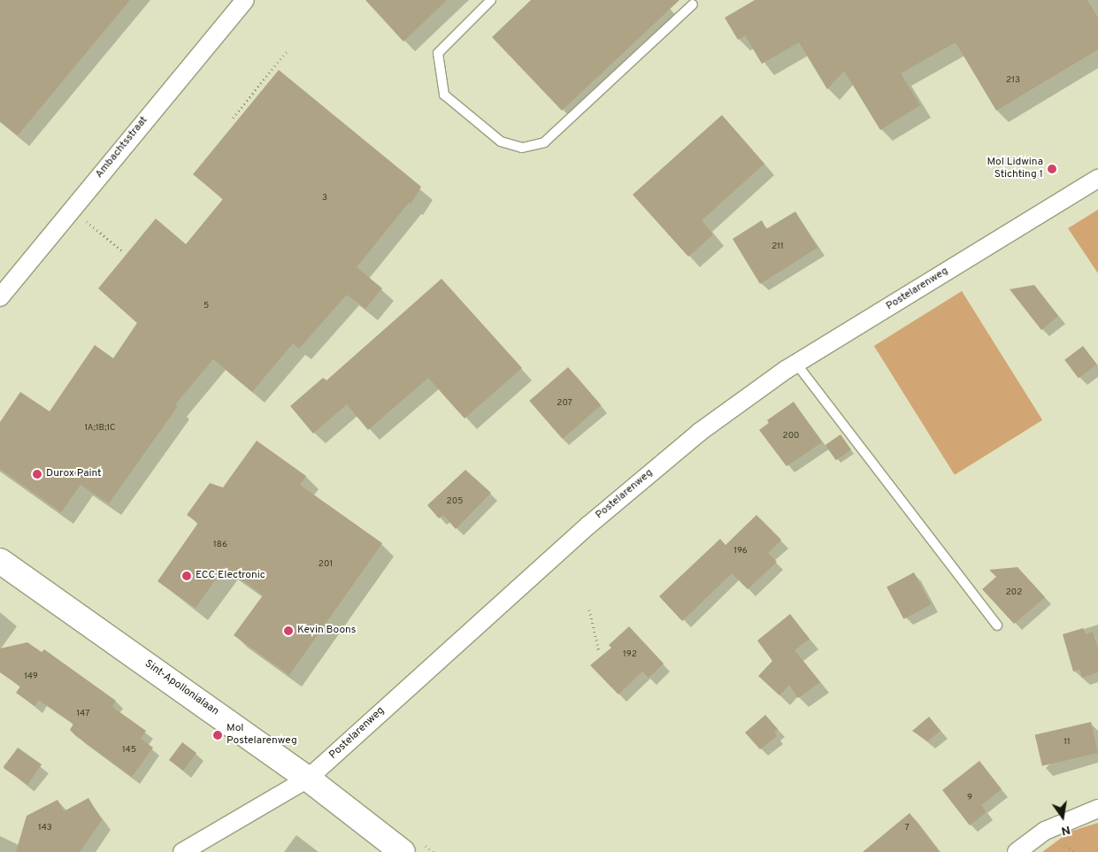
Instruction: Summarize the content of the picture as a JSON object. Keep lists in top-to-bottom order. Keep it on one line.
{"streets":{"street":["Ambachtsstraat","Postelarenweg","Sint-Apollonialaan"]},"crossings":[["Postelarenweg","Sint-Apollonialaan"]],"places":["Mol Lidwina Stichting 1","Durox Paint","ECC Electronic","Kevin Boons","Mol Postelarenweg"],"house_numbers":["213","3","211","5","207","1A;1B;1C","200","205","186","196","201","202","192","149","147","11","145","9","143","7"],"north":"bottom"}
